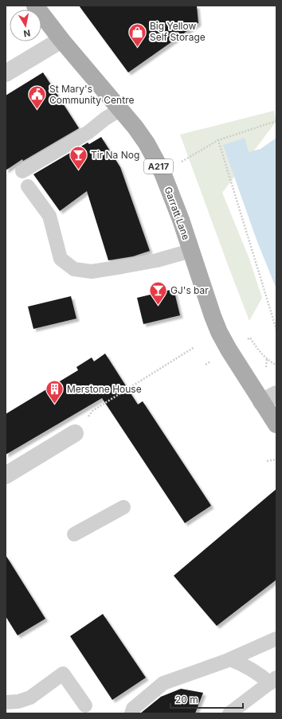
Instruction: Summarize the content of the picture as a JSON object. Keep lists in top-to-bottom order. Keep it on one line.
{"streets":{"main road":["A217","Garratt Lane"]},"places":{"shop":["Big Yellow Self Storage"],"public building":["St Mary's Community Centre"],"bar":["Tir Na Nog","GJ's bar"],"building":["Merstone House"]},"scale_bar":"20 m","north":"bottom"}
